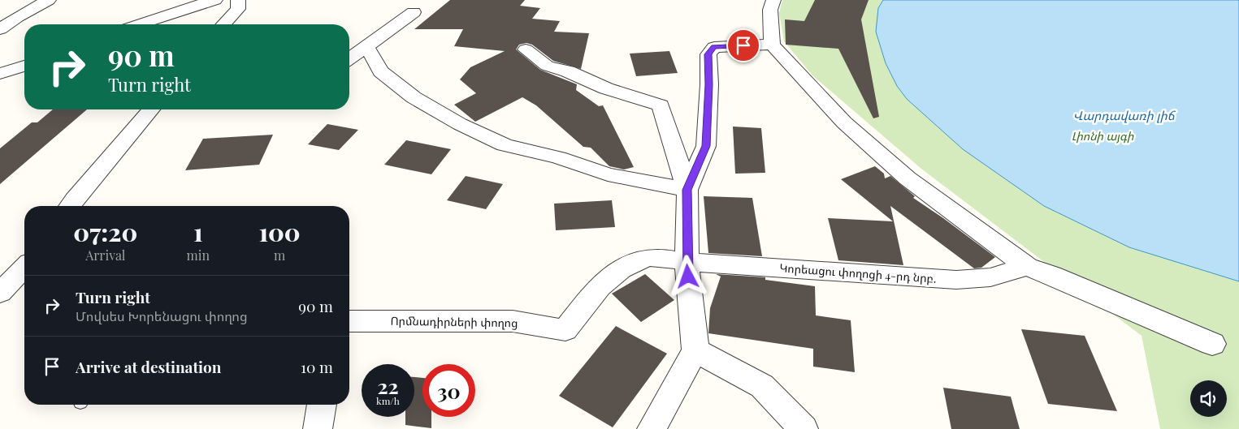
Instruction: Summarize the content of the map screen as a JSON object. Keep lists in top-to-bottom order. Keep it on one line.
{"streets":{"street":["Կորեացու փողոցի 4-րդ նրբ.","Որմնադիրների փողոց"]},"crossings":[["Կորեացու փողոցի 4-րդ նրբ.","Որմնադիրների փողոց"]],"water":["Վարդավառի լիճ"],"parks":["Լիոնի այգի"],"page":{"turn":["90 m","Turn right"],"eta":["07:20","Arrival","1","min","100","m"],"list":[{"name":"Turn right","note":"Մովսես Խորենացու փողոց","value":"90 m"},{"name":"Arrive at destination","value":"10 m"}],"speed":"22 km/h","limit":"30"}}
